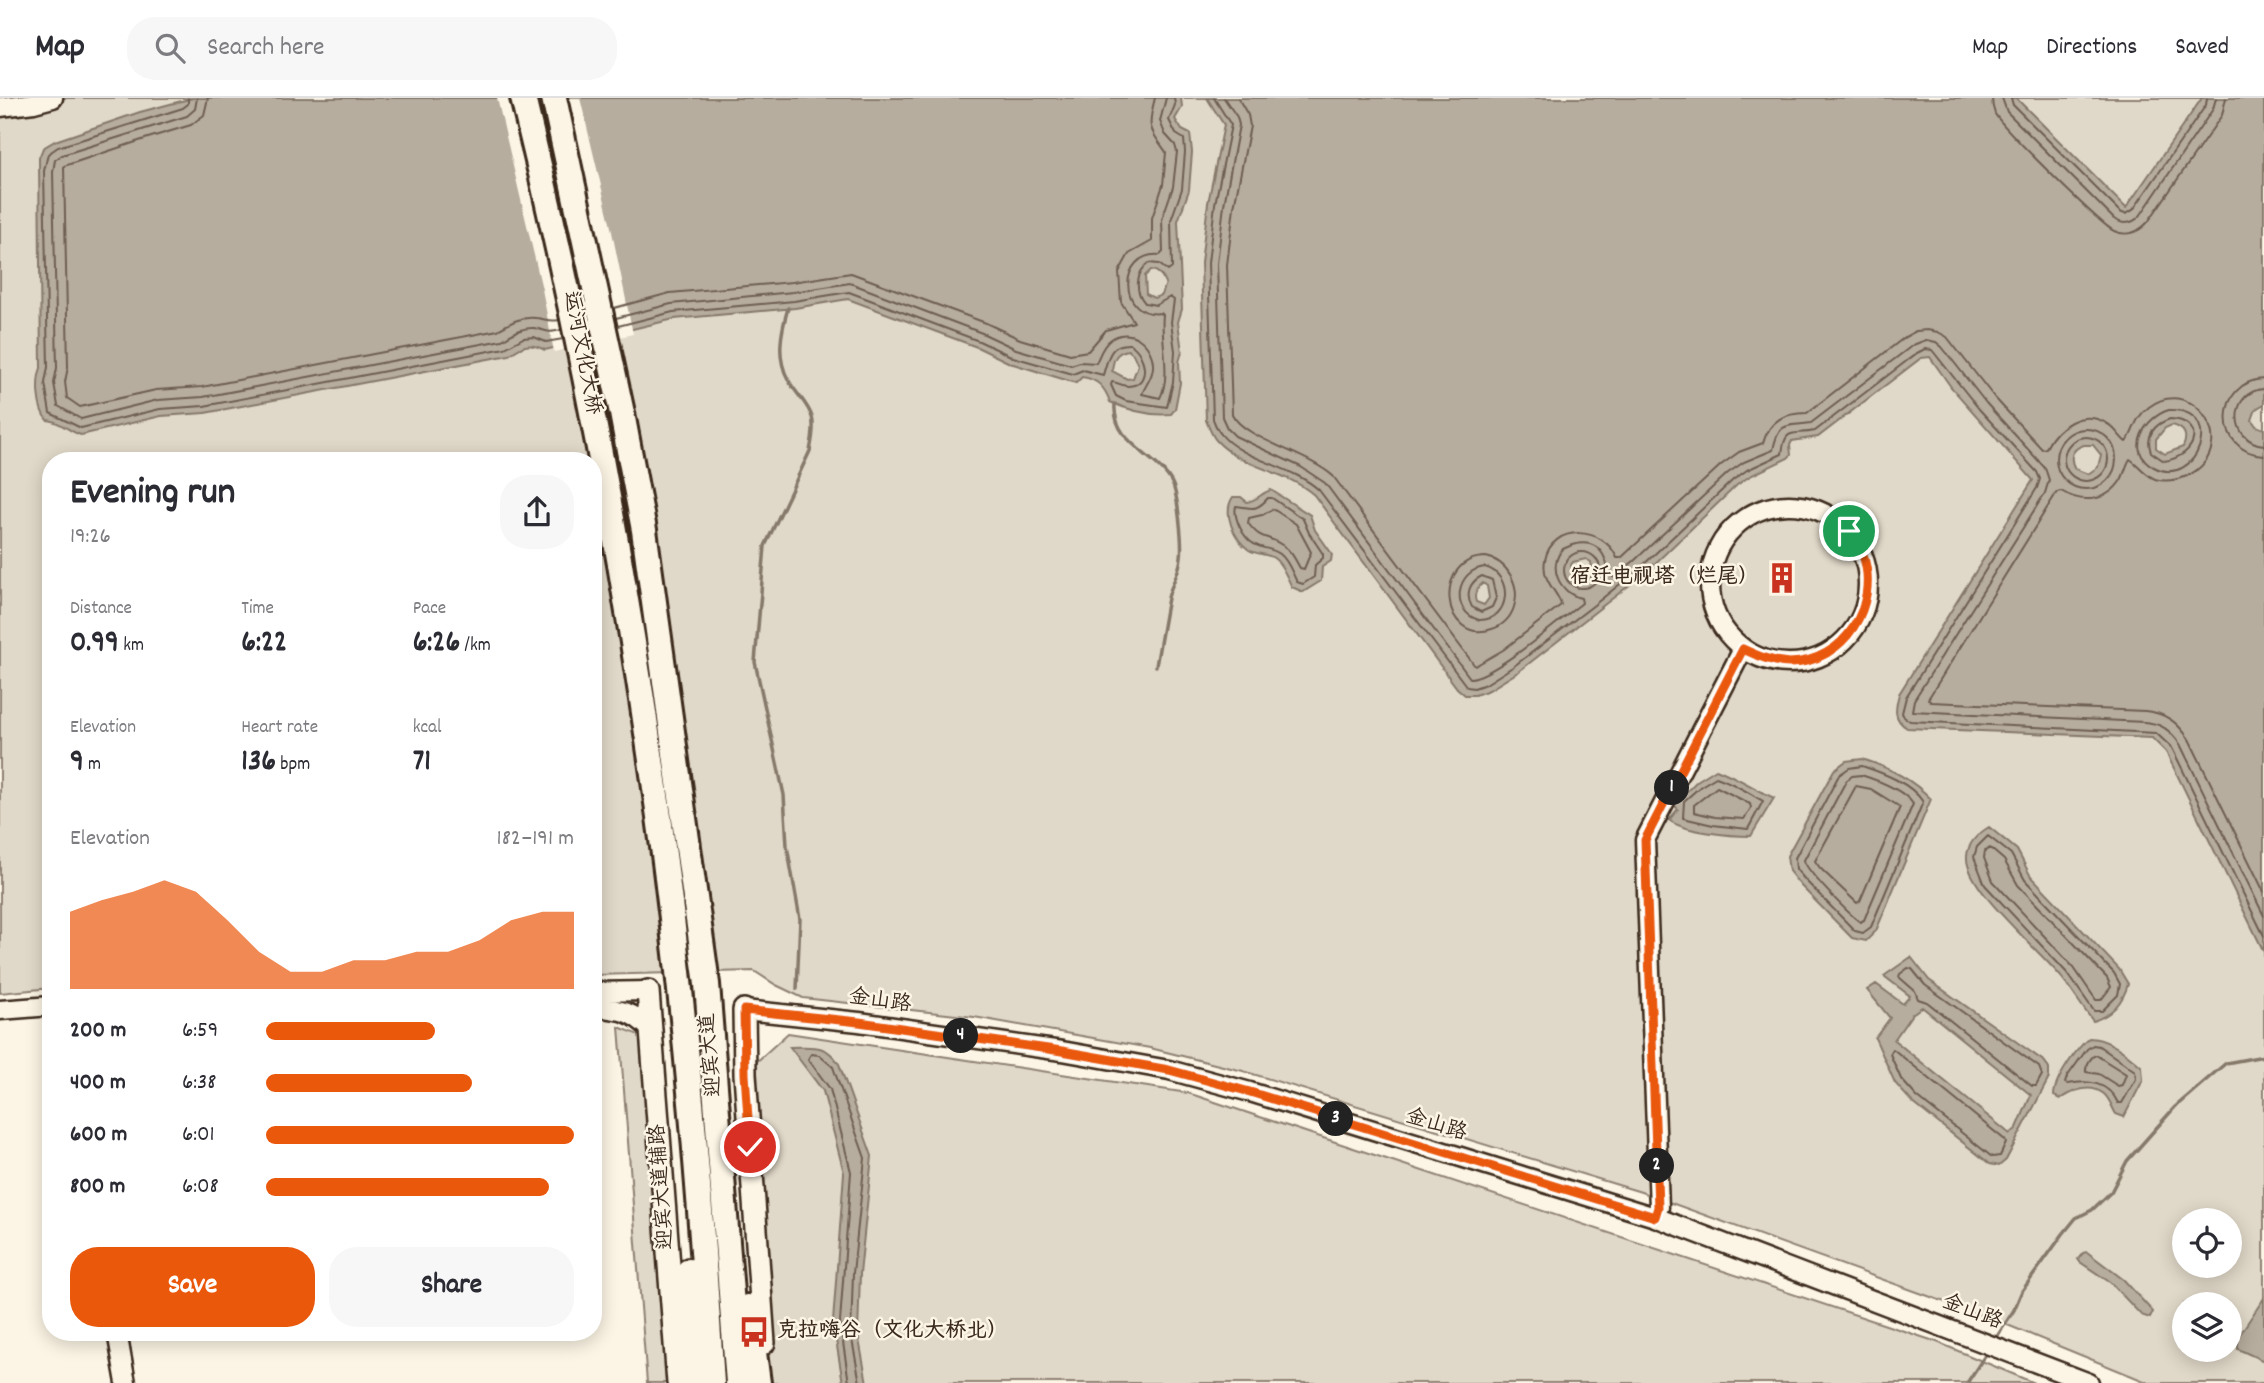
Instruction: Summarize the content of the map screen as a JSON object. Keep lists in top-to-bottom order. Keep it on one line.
{"streets":{"highway":["运河文化大桥","迎宾大道"],"main road":["迎宾大道辅路"],"street":["金山路"]},"crossings":[["运河文化大桥","迎宾大道"]],"places":{"building":["宿迁电视塔（烂尾）"],"bus stop":["克拉嗨谷（文化大桥北）"]},"page":{"header":"Map","search":"Search here","nav":["Map","Directions","Saved"],"heading":["Evening run","19:26"],"stats":[["Distance","0.99 km"],["Time","6:22"],["Pace","6:26 /km"],["Elevation","9 m"],["Heart rate","136 bpm"],["kcal","71"]],"pins":["1","4","3","2"],"chart":["Elevation","182–191 m"],"list":[{"name":"200 m","note":"6:59"},{"name":"400 m","note":"6:38"},{"name":"600 m","note":"6:01"},{"name":"800 m","note":"6:08"}],"buttons":["Save","Share"]}}
